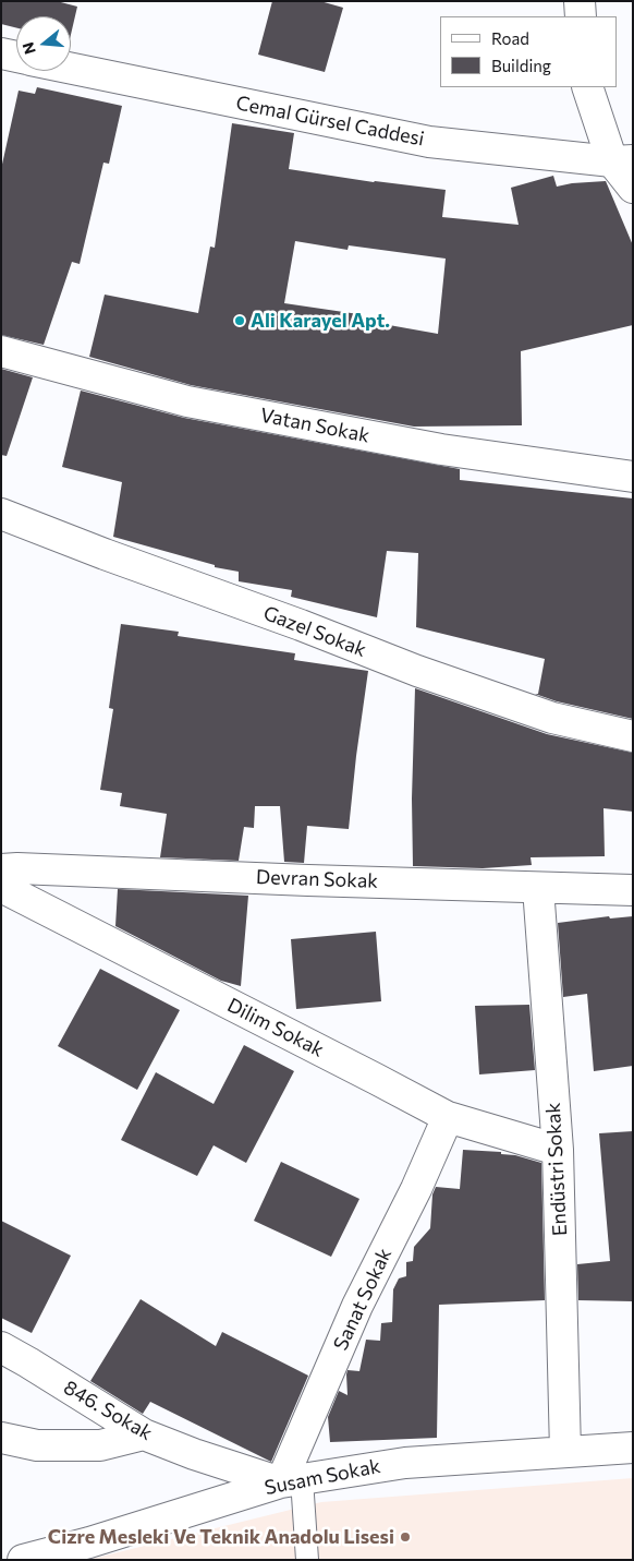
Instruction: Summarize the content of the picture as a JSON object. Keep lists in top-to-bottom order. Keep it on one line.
{"streets":{"street":["Cemal Gürsel Caddesi","Vatan Sokak","Gazel Sokak","Devran Sokak","Dilim Sokak","Endüstri Sokak","Sanat Sokak","846. Sokak","Susam Sokak"]},"crossings":[["Devran Sokak","Endüstri Sokak"],["Dilim Sokak","Endüstri Sokak"],["Dilim Sokak","Sanat Sokak"],["Endüstri Sokak","Susam Sokak"],["Sanat Sokak","846. Sokak"],["Sanat Sokak","Susam Sokak"],["846. Sokak","Susam Sokak"]],"places":["Ali Karayel Apt.","Cizre Mesleki Ve Teknik Anadolu Lisesi"],"legend":["Road","Building"],"north":"left"}
